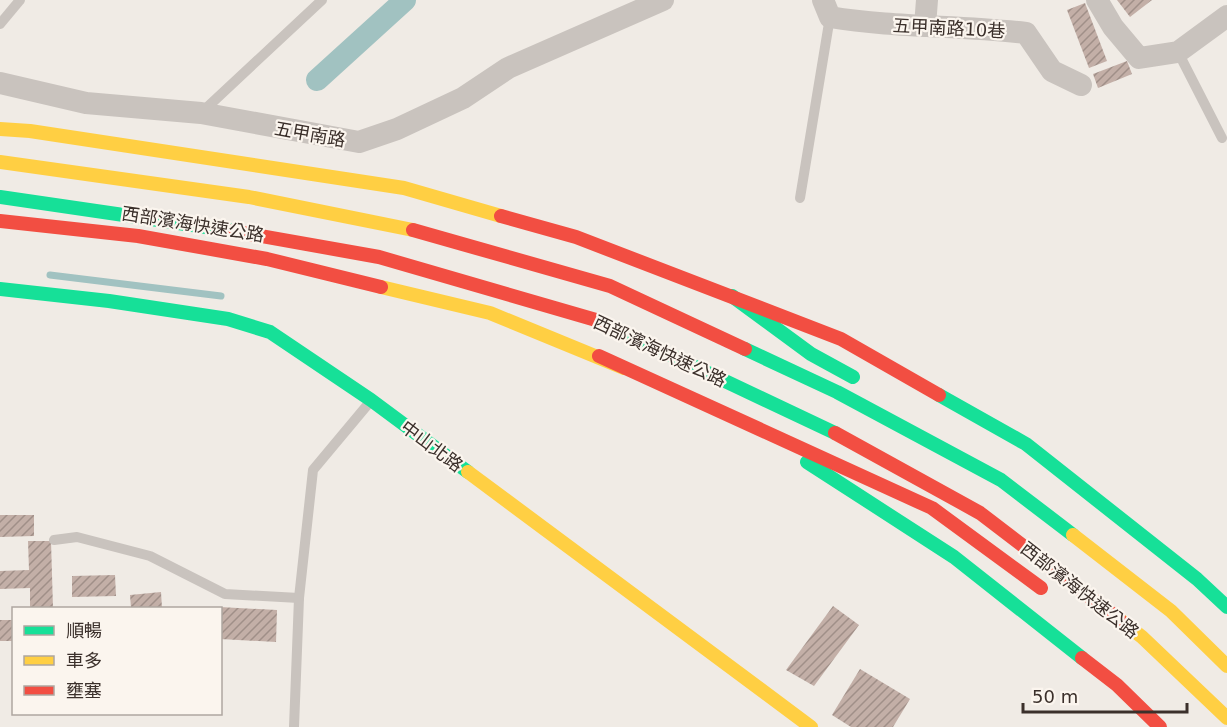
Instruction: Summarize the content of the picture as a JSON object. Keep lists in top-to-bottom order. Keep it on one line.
{"streets":{"main road":["西部濱海快速公路","中山北路"],"street":["五甲南路10巷","五甲南路"]},"legend":["順暢","車多","壅塞"],"scale_bar":"50 m"}
